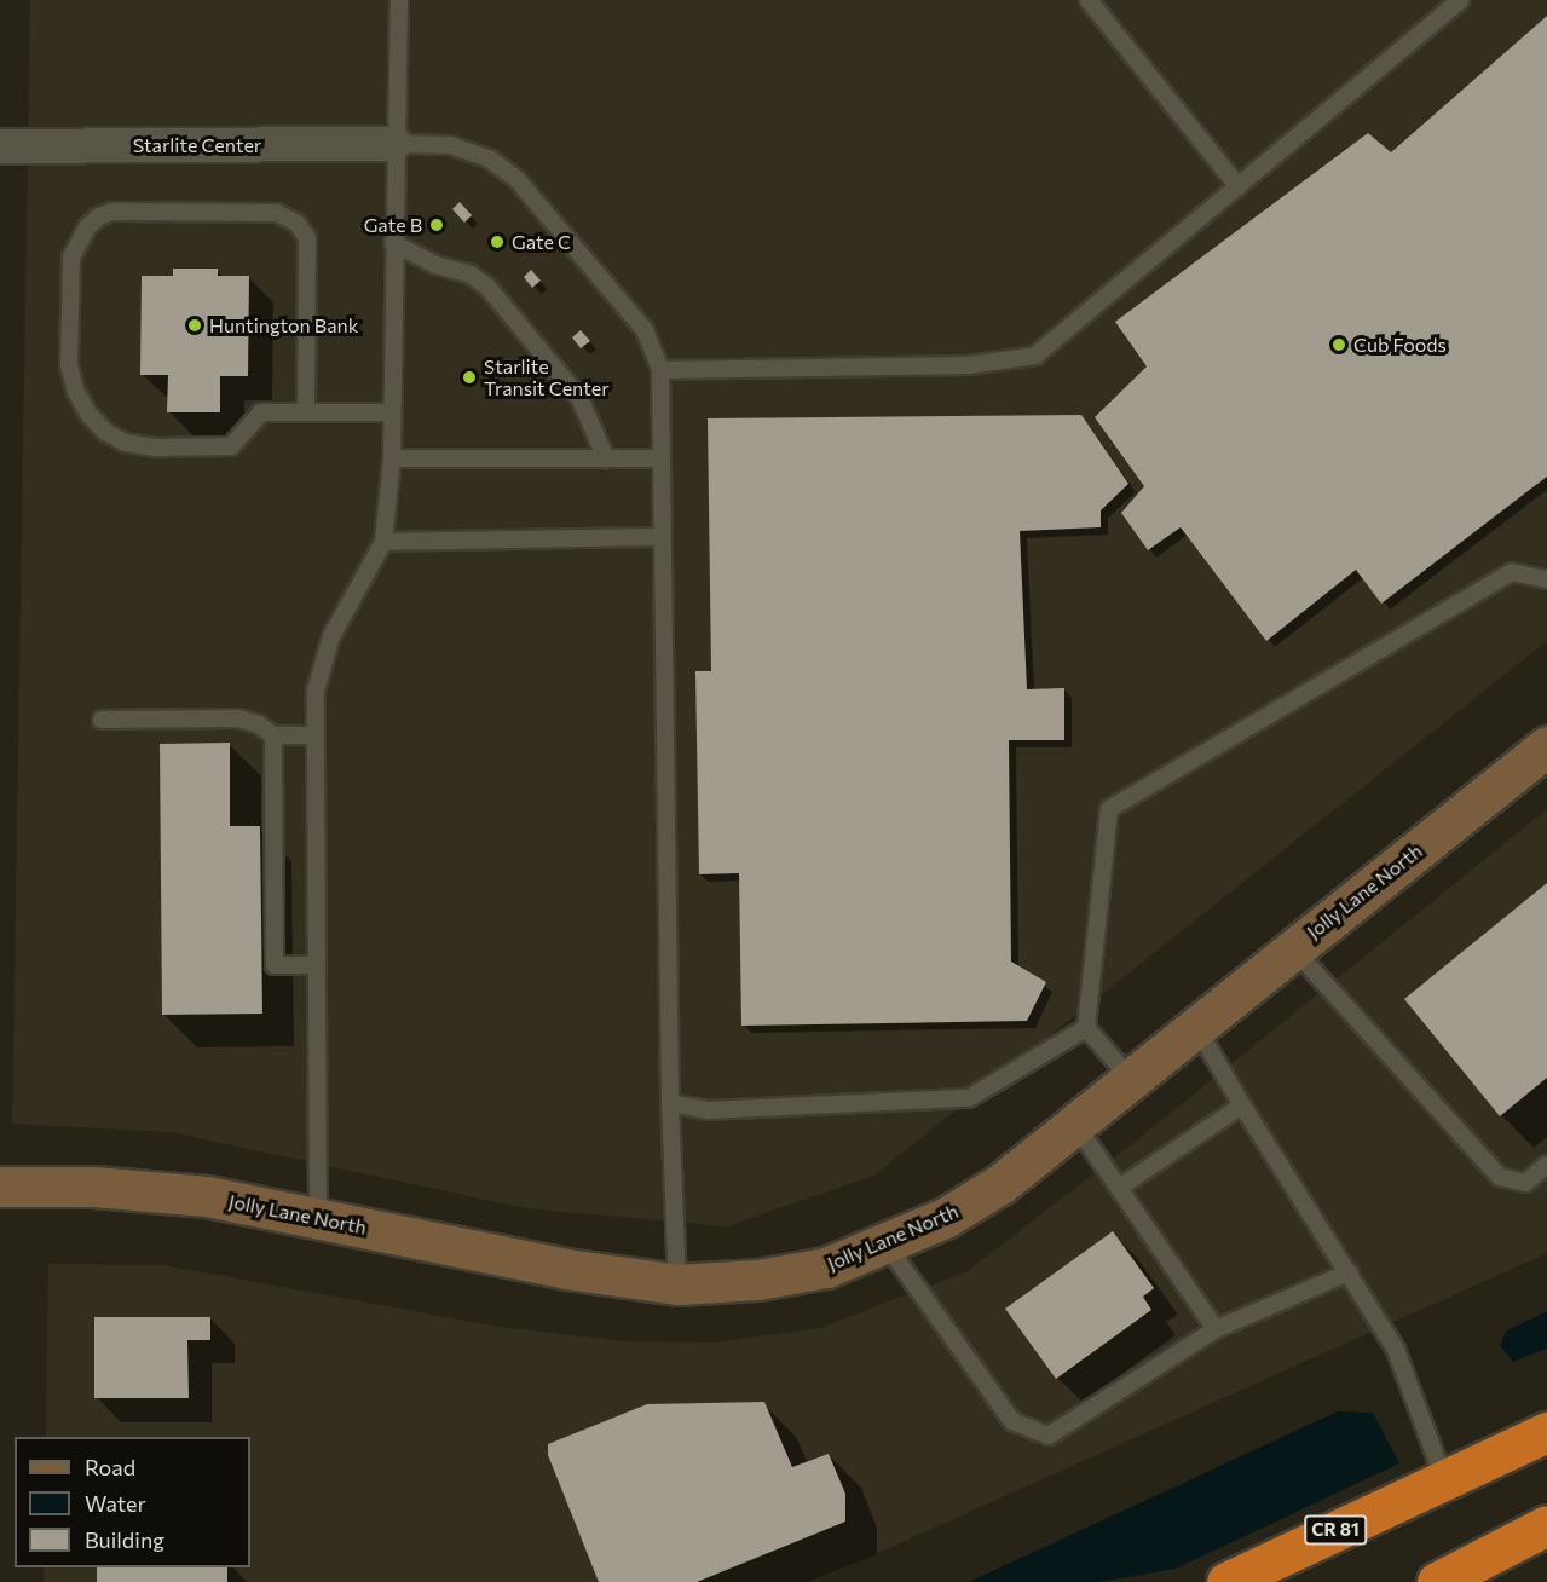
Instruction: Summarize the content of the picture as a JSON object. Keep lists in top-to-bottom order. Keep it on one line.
{"streets":{"highway":["CR 81"],"street":["Starlite Center","Jolly Lane North"]},"places":["Gate B","Gate C","Huntington Bank","Cub Foods","Starlite Transit Center"],"legend":["Road","Water","Building"]}
